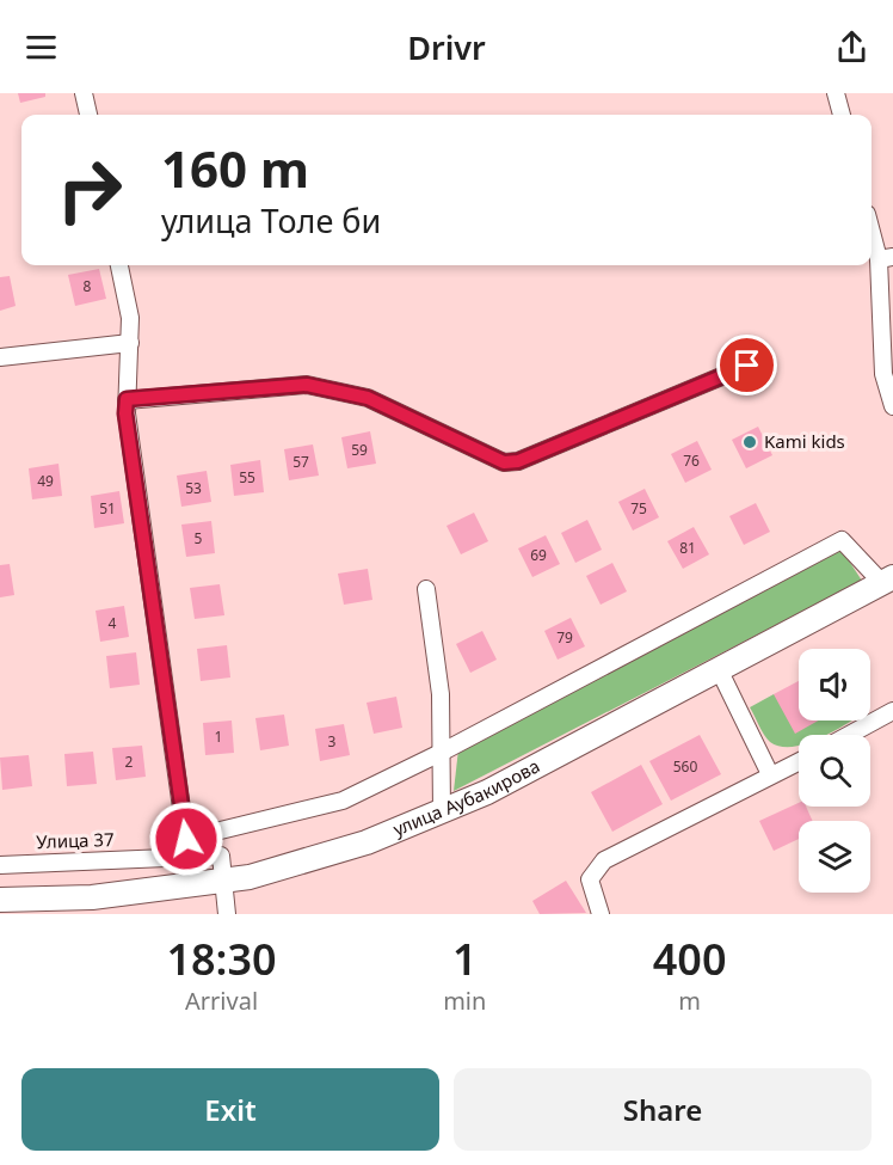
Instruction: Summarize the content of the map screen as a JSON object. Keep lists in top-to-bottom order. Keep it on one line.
{"streets":{"main road":["улица Аубакирова"],"street":["Улица 37"]},"places":["Kami kids"],"house_numbers":["8","59","76","57","55","49","53","51","75","5","81","69","4","79","1","3","2","560"],"page":{"header":"Drivr","turn":["160 m","улица Толе би"],"eta":["18:30","Arrival","1","min","400","m"],"buttons":["Exit","Share"]}}
